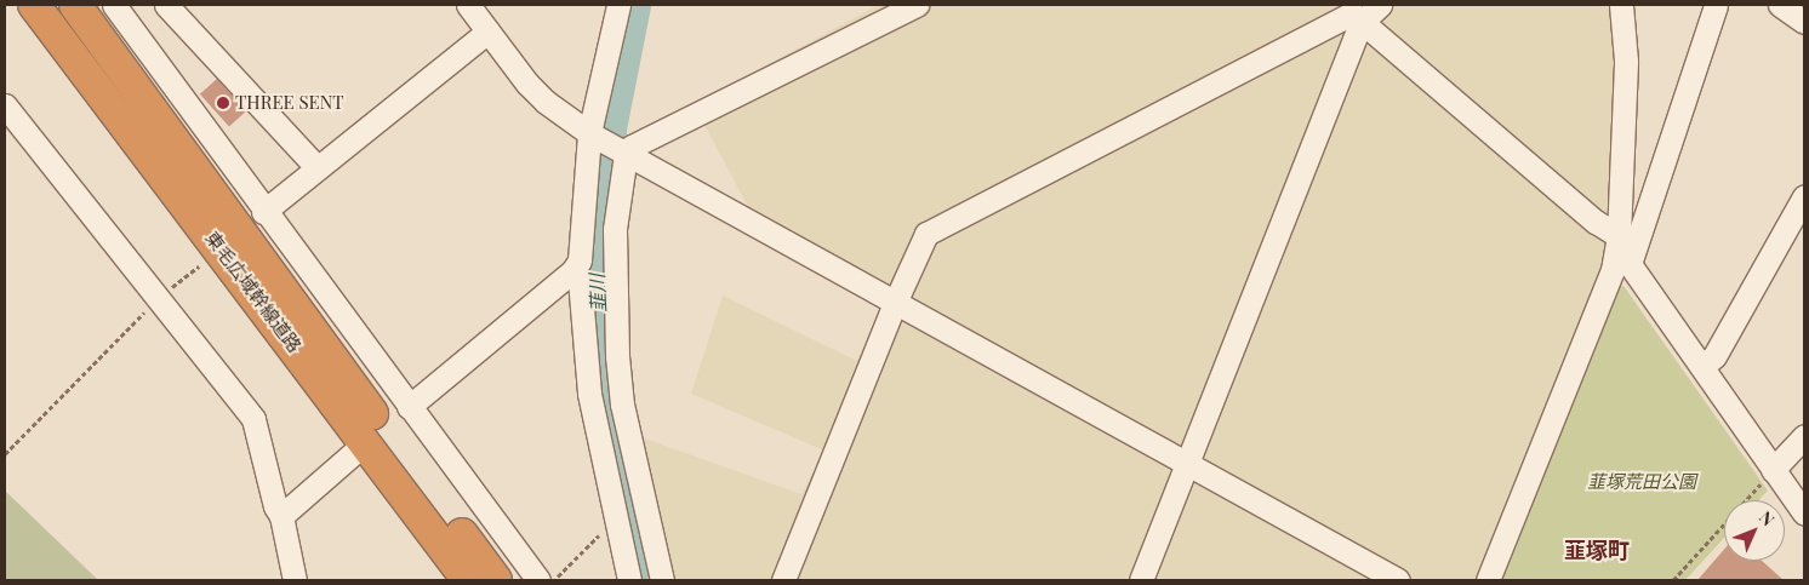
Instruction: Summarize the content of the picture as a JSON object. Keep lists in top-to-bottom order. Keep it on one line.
{"streets":{"highway":["東毛広域幹線道路"]},"districts":["韮塚町"],"water":["韮川"],"parks":["韮塚荒田公園"],"places":["THREE SENT"],"north":"top right"}
